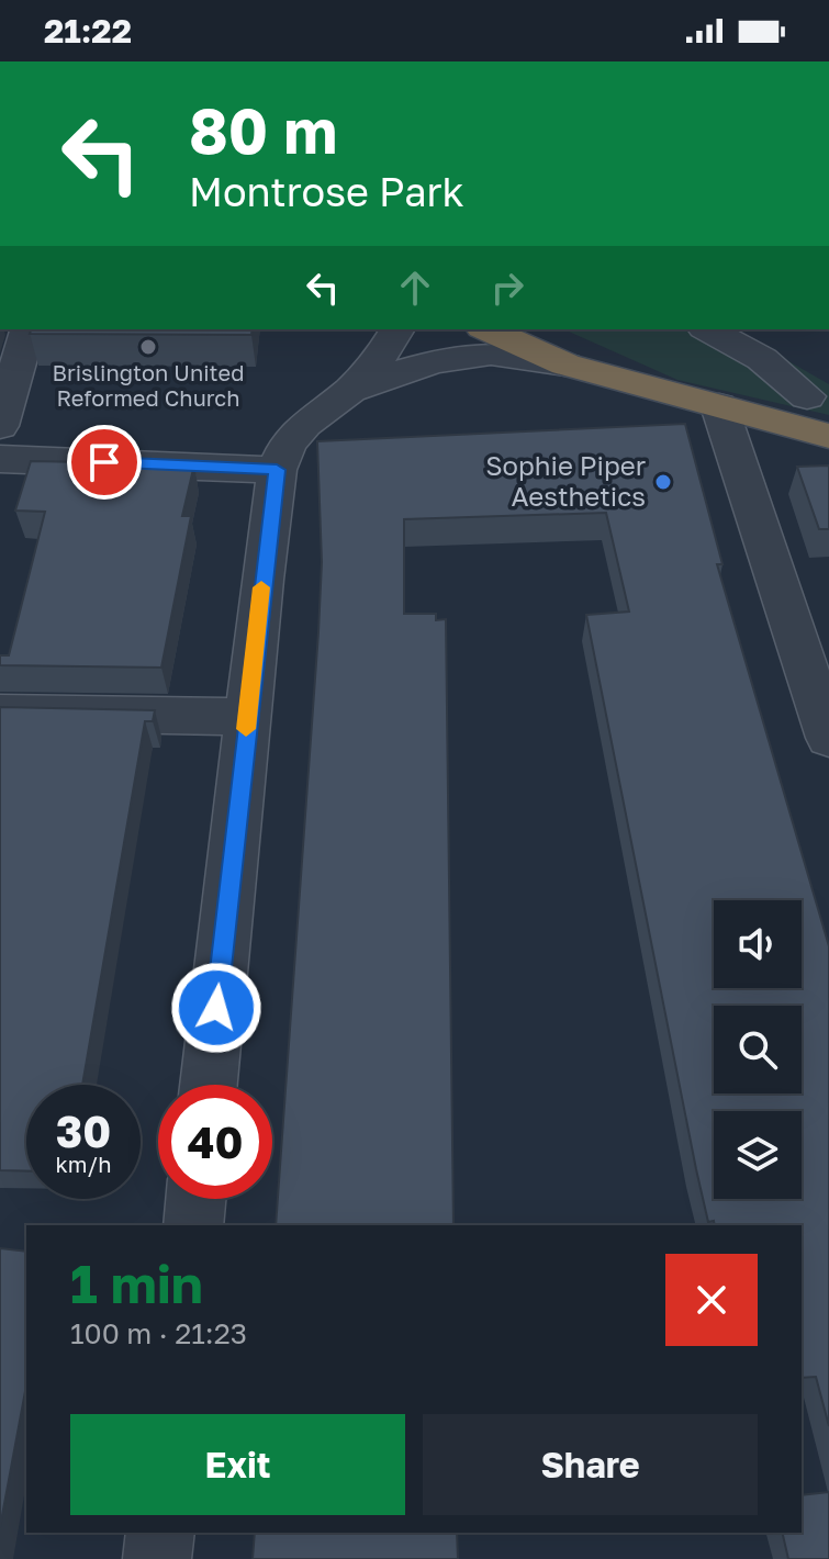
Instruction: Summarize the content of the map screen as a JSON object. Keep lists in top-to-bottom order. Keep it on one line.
{"places":["Brislington United Reformed Church","Sophie Piper Aesthetics"],"page":{"status":"21:22","turn":["80 m","Montrose Park"],"speed":"30 km/h","limit":"40","heading":["1 min","100 m · 21:23"],"buttons":["Exit","Share"]}}
